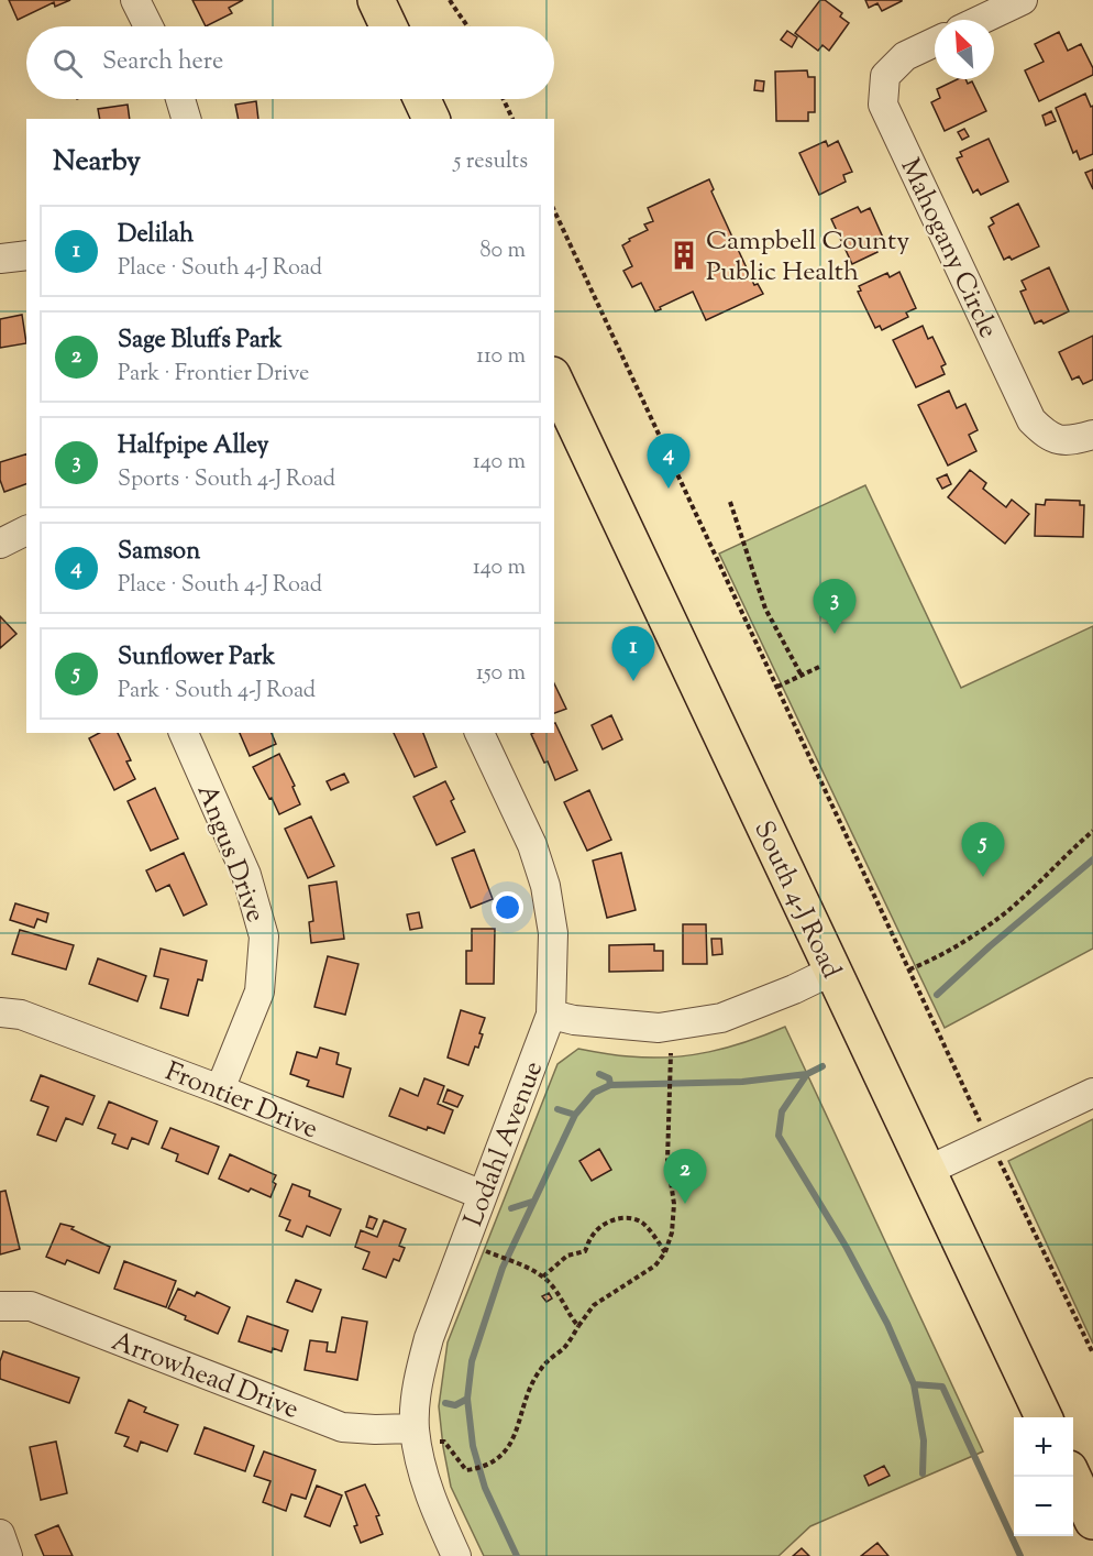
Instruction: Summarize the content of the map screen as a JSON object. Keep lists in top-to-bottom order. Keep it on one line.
{"streets":{"main road":["South 4-J Road"],"street":["Mahogany Circle","Angus Drive","Frontier Drive","Lodahl Avenue","Arrowhead Drive"]},"crossings":[["Angus Drive","Frontier Drive"],["Frontier Drive","Lodahl Avenue"],["Lodahl Avenue","Arrowhead Drive"]],"places":{"building":["Campbell County Public Health"]},"north":"top left","page":{"search":"Search here","heading":["Nearby","5 results"],"list":[{"mark":"1","name":"Delilah","note":"Place · South 4-J Road","value":"80 m"},{"mark":"2","name":"Sage Bluffs Park","note":"Park · Frontier Drive","value":"110 m"},{"mark":"3","name":"Halfpipe Alley","note":"Sports · South 4-J Road","value":"140 m"},{"mark":"4","name":"Samson","note":"Place · South 4-J Road","value":"140 m"},{"mark":"5","name":"Sunflower Park","note":"Park · South 4-J Road","value":"150 m"}],"pins":["4","3","1","5","2"],"map_buttons":["+","−"]}}
